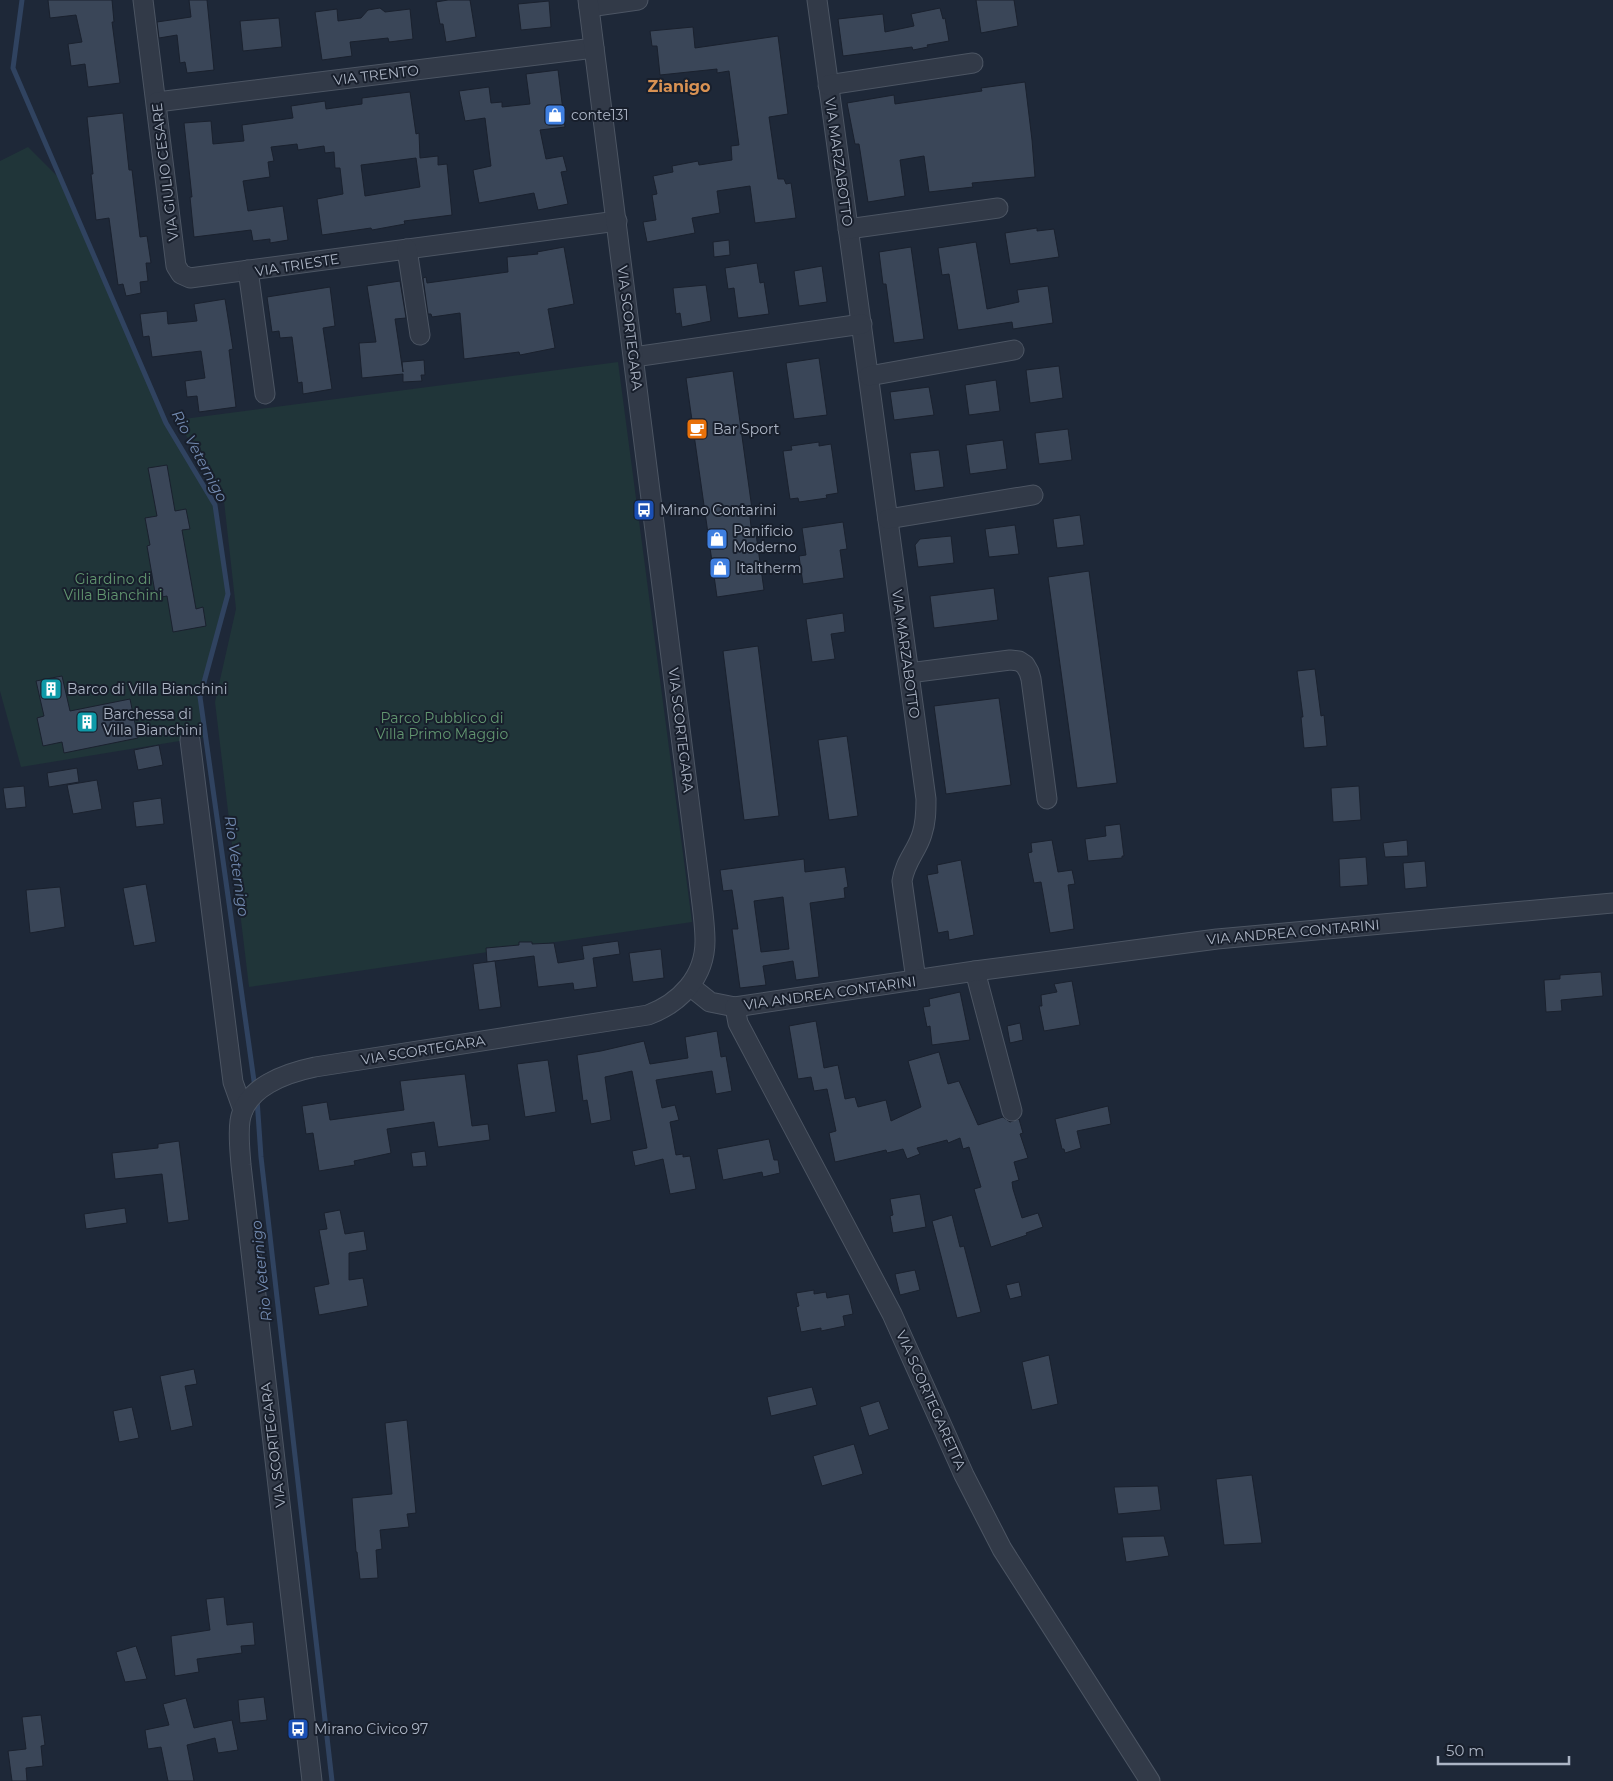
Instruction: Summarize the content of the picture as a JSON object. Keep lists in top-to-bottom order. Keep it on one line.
{"streets":{"street":["VIA TRENTO","VIA MARZABOTTO","VIA GIULIO CESARE","VIA TRIESTE","VIA SCORTEGARA","VIA ANDREA CONTARINI","VIA SCORTEGARETTA"]},"crossings":[["VIA TRENTO","VIA GIULIO CESARE"],["VIA TRENTO","VIA SCORTEGARA"],["VIA MARZABOTTO","VIA ANDREA CONTARINI"],["VIA GIULIO CESARE","VIA TRIESTE"],["VIA TRIESTE","VIA SCORTEGARA"],["VIA SCORTEGARA","VIA ANDREA CONTARINI"],["VIA ANDREA CONTARINI","VIA SCORTEGARETTA"]],"districts":["Zianigo"],"water":["Rio Veternigo"],"parks":["Giardino di Villa Bianchini","Parco Pubblico di Villa Primo Maggio"],"places":{"shop":["conte131","Panificio Moderno","Italtherm"],"cafe":["Bar Sport"],"bus stop":["Mirano Contarini","Mirano Civico 97"],"building":["Barco di Villa Bianchini","Barchessa di Villa Bianchini"]},"scale_bar":"50 m"}
